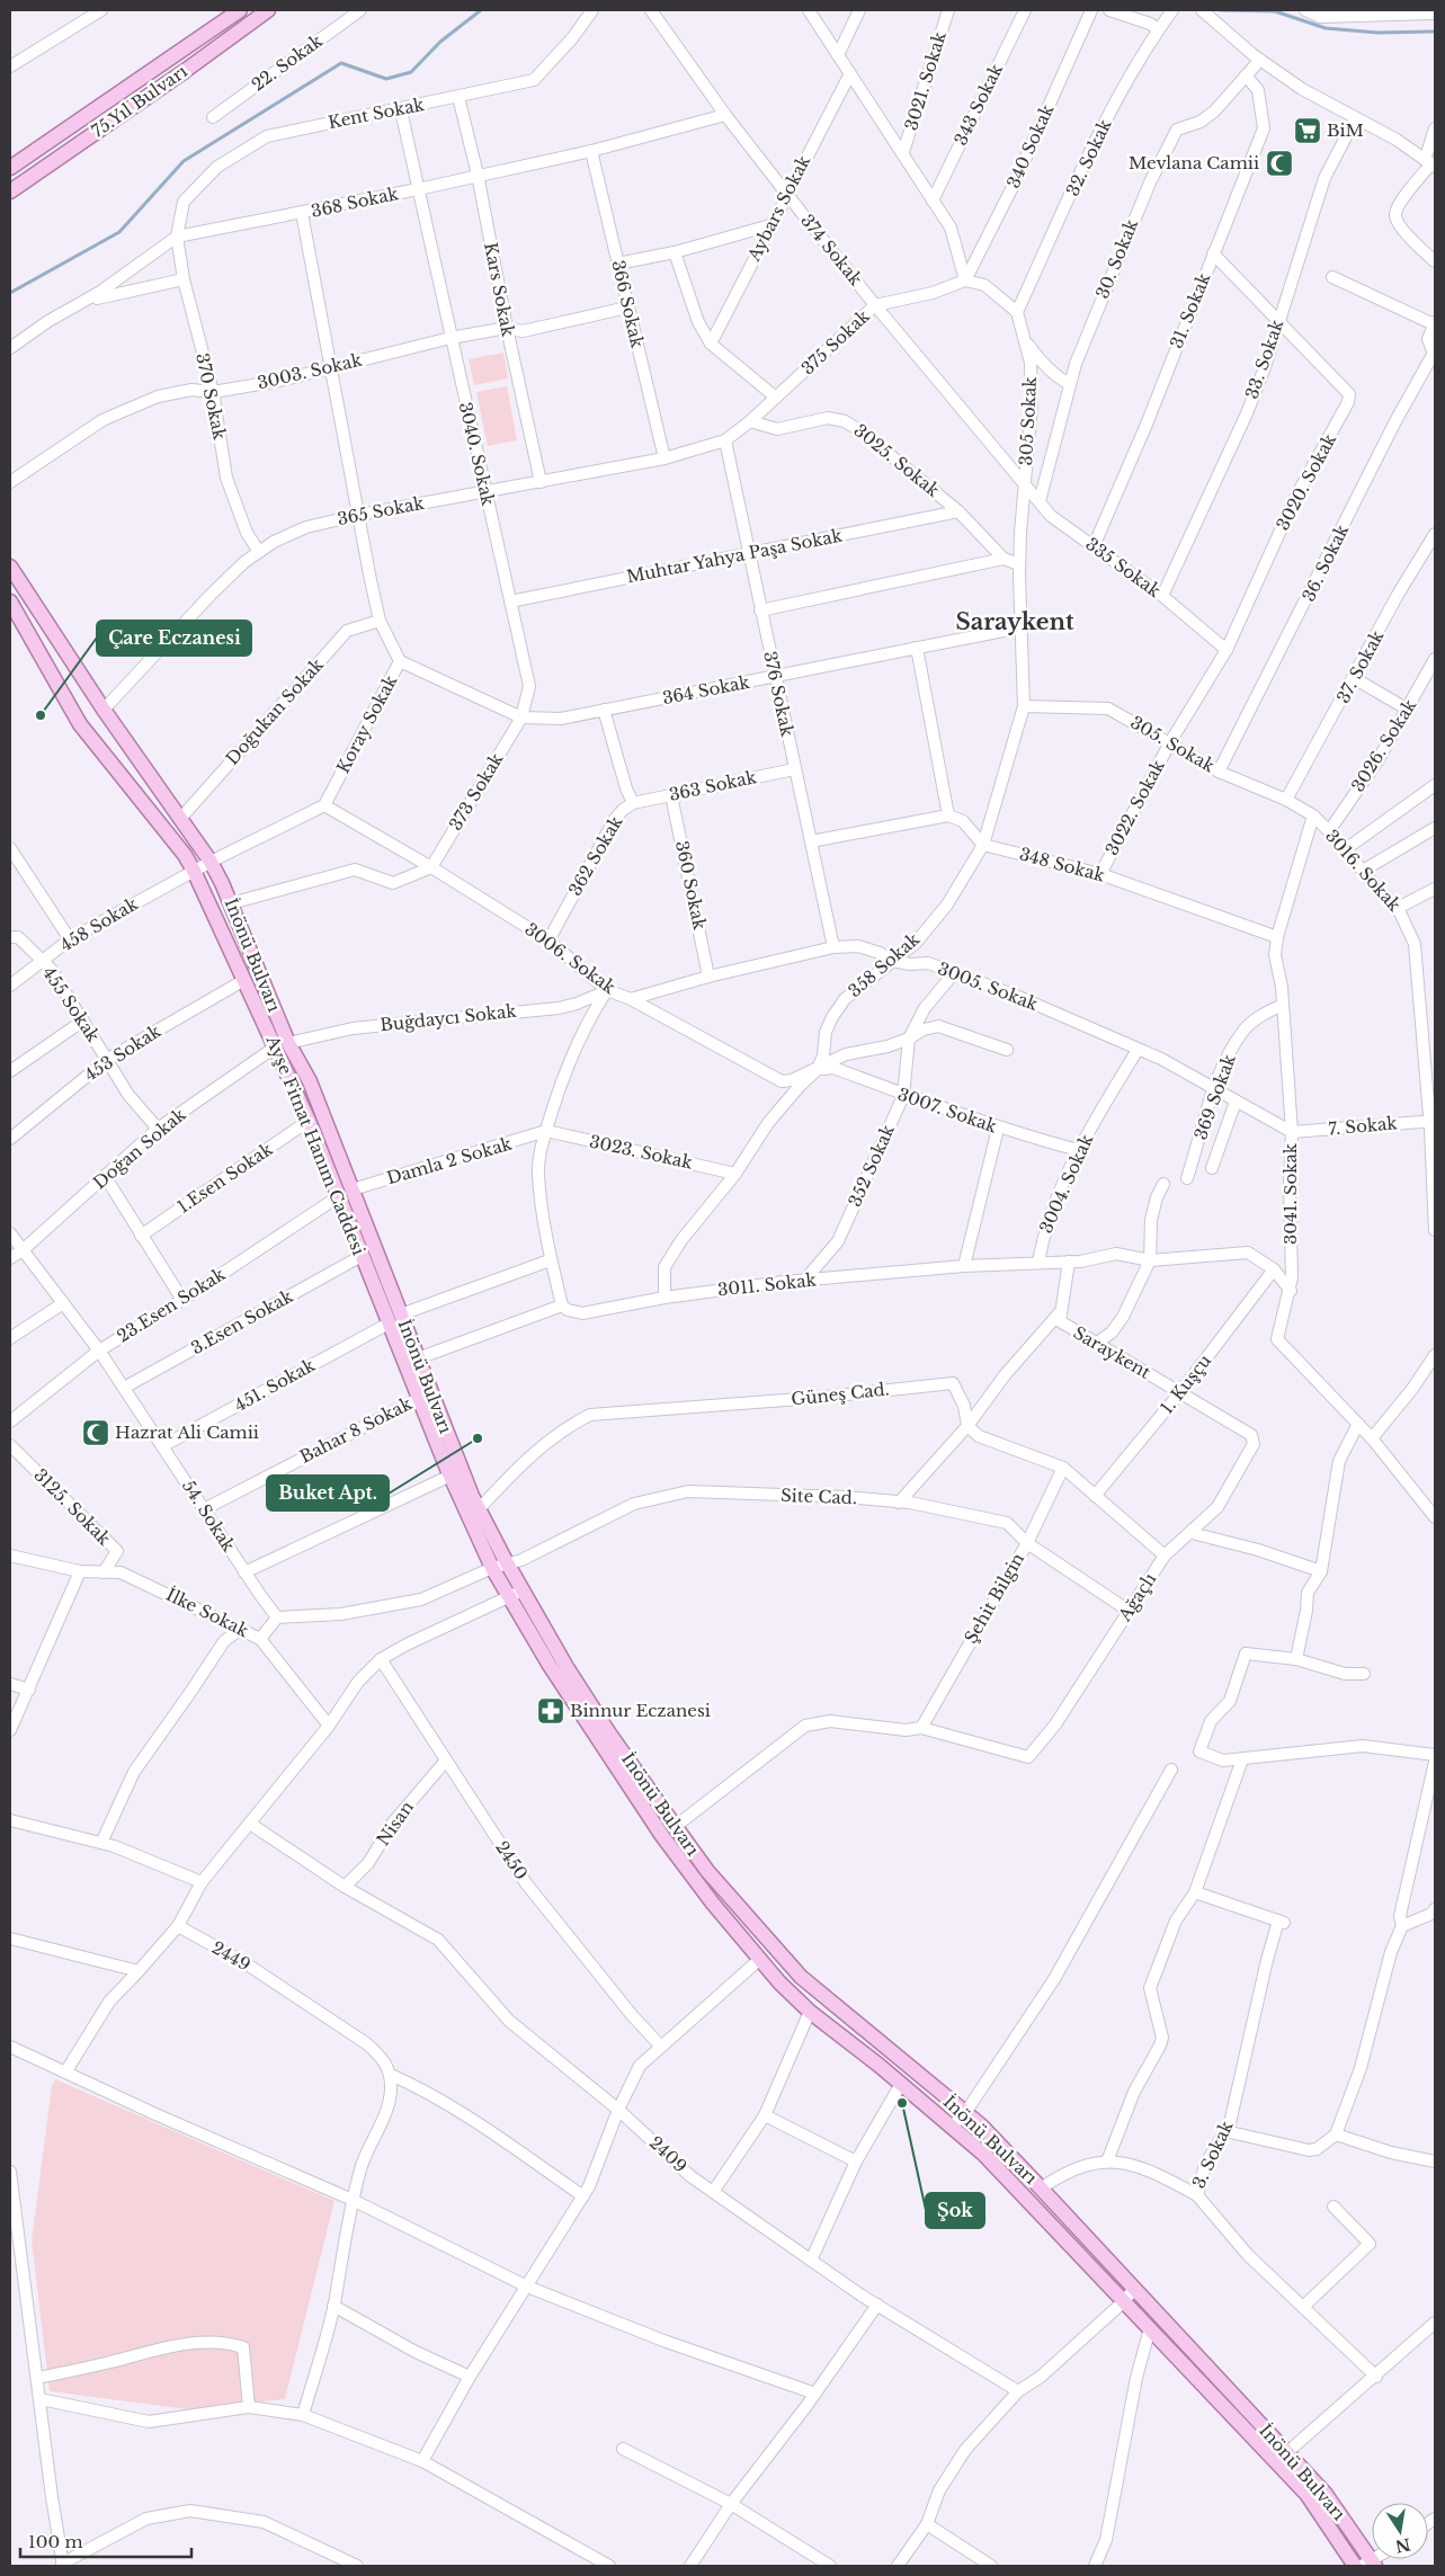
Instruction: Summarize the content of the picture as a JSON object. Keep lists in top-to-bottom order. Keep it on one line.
{"streets":{"main road":["75.Yıl Bulvarı","İnönü Bulvarı","Ayşe Fitnat Hanım Caddesi"],"street":["22. Sokak","3021. Sokak","343 Sokak","Kent Sokak","340 Sokak","32. Sokak","368 Sokak","Aybars Sokak","374 Sokak","30. Sokak","Kars Sokak","366 Sokak","31. Sokak","375 Sokak","33. Sokak","3003. Sokak","370 Sokak","305 Sokak","3040. Sokak","3025. Sokak","3020. Sokak","365 Sokak","Muhtar Yahya Paşa Sokak","36. Sokak","335 Sokak","37. Sokak","364 Sokak","376 Sokak","Doğukan Sokak","Koray Sokak","305. Sokak","3026. Sokak","363 Sokak","373 Sokak","3022. Sokak","362 Sokak","348 Sokak","3016. Sokak","360 Sokak","458 Sokak","3006. Sokak","358 Sokak","3005. Sokak","455 Sokak","Buğdaycı Sokak","453 Sokak","369 Sokak","3007. Sokak","7. Sokak","Doğan Sokak","3023. Sokak","Damla 2 Sokak","352 Sokak","1.Esen Sokak","3004. Sokak","3041. Sokak","3011. Sokak","23.Esen Sokak","3.Esen Sokak","Saraykent","1. Kuşçu","451. Sokak","Güneş Cad.","Bahar 8 Sokak","Site Cad.","3125. Sokak","54. Sokak","Ağaçlı","Şehit Bilgin","İlke Sokak","Nisan","2450","2449","2409","3. Sokak"]},"crossings":[["Kent Sokak","368 Sokak"],["Kent Sokak","Kars Sokak"],["Kent Sokak","370 Sokak"],["Kent Sokak","3040. Sokak"],["340 Sokak","375 Sokak"],["32. Sokak","305 Sokak"],["368 Sokak","374 Sokak"],["368 Sokak","Kars Sokak"],["368 Sokak","366 Sokak"],["368 Sokak","370 Sokak"],["368 Sokak","3040. Sokak"],["368 Sokak","Koray Sokak"],["Aybars Sokak","374 Sokak"],["374 Sokak","375 Sokak"],["374 Sokak","305 Sokak"],["374 Sokak","335 Sokak"],["30. Sokak","31. Sokak"],["30. Sokak","335 Sokak"],["Kars Sokak","3003. Sokak"],["Kars Sokak","365 Sokak"],["366 Sokak","3003. Sokak"],["366 Sokak","365 Sokak"],["31. Sokak","3020. Sokak"],["31. Sokak","335 Sokak"],["375 Sokak","3025. Sokak"],["375 Sokak","365 Sokak"],["375 Sokak","376 Sokak"],["33. Sokak","3020. Sokak"],["33. Sokak","335 Sokak"],["3003. Sokak","370 Sokak"],["3003. Sokak","3040. Sokak"],["3003. Sokak","Koray Sokak"],["370 Sokak","365 Sokak"],["305 Sokak","3025. Sokak"],["305 Sokak","335 Sokak"],["305 Sokak","364 Sokak"],["305 Sokak","305. Sokak"],["3040. Sokak","365 Sokak"],["3040. Sokak","Muhtar Yahya Paşa Sokak"],["3040. Sokak","364 Sokak"],["3040. Sokak","373 Sokak"],["3025. Sokak","Muhtar Yahya Paşa Sokak"],["3020. Sokak","335 Sokak"],["3020. Sokak","305. Sokak"],["3020. Sokak","3022. Sokak"],["365 Sokak","376 Sokak"],["365 Sokak","Koray Sokak"],["Muhtar Yahya Paşa Sokak","376 Sokak"],["36. Sokak","305. Sokak"],["37. Sokak","305. Sokak"],["364 Sokak","376 Sokak"],["364 Sokak","Koray Sokak"],["364 Sokak","373 Sokak"],["364 Sokak","362 Sokak"],["376 Sokak","363 Sokak"],["376 Sokak","3005. Sokak"],["Doğukan Sokak","Koray Sokak"],["Koray Sokak","3006. Sokak"],["305. Sokak","3022. Sokak"],["305. Sokak","3016. Sokak"],["305. Sokak","3041. Sokak"],["3026. Sokak","3016. Sokak"],["363 Sokak","362 Sokak"],["363 Sokak","360 Sokak"],["373 Sokak","3006. Sokak"],["3022. Sokak","348 Sokak"],["362 Sokak","3006. Sokak"],["348 Sokak","358 Sokak"],["348 Sokak","3041. Sokak"],["3016. Sokak","7. Sokak"],["3016. Sokak","3041. Sokak"],["360 Sokak","3005. Sokak"],["458 Sokak","İnönü Bulvarı"],["458 Sokak","455 Sokak"],["458 Sokak","Ayşe Fitnat Hanım Caddesi"],["İnönü Bulvarı","Buğdaycı Sokak"],["İnönü Bulvarı","Ayşe Fitnat Hanım Caddesi"],["İnönü Bulvarı","Doğan Sokak"],["İnönü Bulvarı","Damla 2 Sokak"],["İnönü Bulvarı","Güneş Cad."],["İnönü Bulvarı","Site Cad."],["İnönü Bulvarı","3. Sokak"],["3006. Sokak","358 Sokak"],["3006. Sokak","3005. Sokak"],["3006. Sokak","Buğdaycı Sokak"],["3006. Sokak","3007. Sokak"],["3006. Sokak","352 Sokak"],["358 Sokak","3005. Sokak"],["358 Sokak","3007. Sokak"],["3005. Sokak","369 Sokak"],["3005. Sokak","7. Sokak"],["3005. Sokak","352 Sokak"],["3005. Sokak","3004. Sokak"],["3005. Sokak","3041. Sokak"],["455 Sokak","453 Sokak"],["455 Sokak","Doğan Sokak"],["Buğdaycı Sokak","Ayşe Fitnat Hanım Caddesi"],["Buğdaycı Sokak","Doğan Sokak"],["453 Sokak","Ayşe Fitnat Hanım Caddesi"],["369 Sokak","3041. Sokak"],["3007. Sokak","352 Sokak"],["3007. Sokak","3004. Sokak"],["7. Sokak","3041. Sokak"],["Ayşe Fitnat Hanım Caddesi","Doğan Sokak"],["Ayşe Fitnat Hanım Caddesi","1.Esen Sokak"],["Ayşe Fitnat Hanım Caddesi","23.Esen Sokak"],["Ayşe Fitnat Hanım Caddesi","3.Esen Sokak"],["Ayşe Fitnat Hanım Caddesi","451. Sokak"],["Ayşe Fitnat Hanım Caddesi","Bahar 8 Sokak"],["Ayşe Fitnat Hanım Caddesi","Site Cad."],["Doğan Sokak","54. Sokak"],["3023. Sokak","Damla 2 Sokak"],["352 Sokak","3011. Sokak"],["3004. Sokak","3011. Sokak"],["3041. Sokak","3011. Sokak"],["3011. Sokak","1. Kuşçu"],["23.Esen Sokak","54. Sokak"],["3.Esen Sokak","54. Sokak"],["Saraykent","1. Kuşçu"],["Saraykent","Ağaçlı"],["451. Sokak","54. Sokak"],["Bahar 8 Sokak","54. Sokak"],["Site Cad.","Ağaçlı"],["Site Cad.","Şehit Bilgin"],["3125. Sokak","İlke Sokak"],["Ağaçlı","Şehit Bilgin"],["Nisan","2450"],["Nisan","2409"]],"districts":["Saraykent"],"places":{"supermarket":["BiM"],"mosque":["Mevlana Camii","Hazrat Ali Camii"],"other":["Çare Eczanesi","Buket Apt.","Şok"],"pharmacy":["Binnur Eczanesi"]},"scale_bar":"100 m","north":"bottom"}
